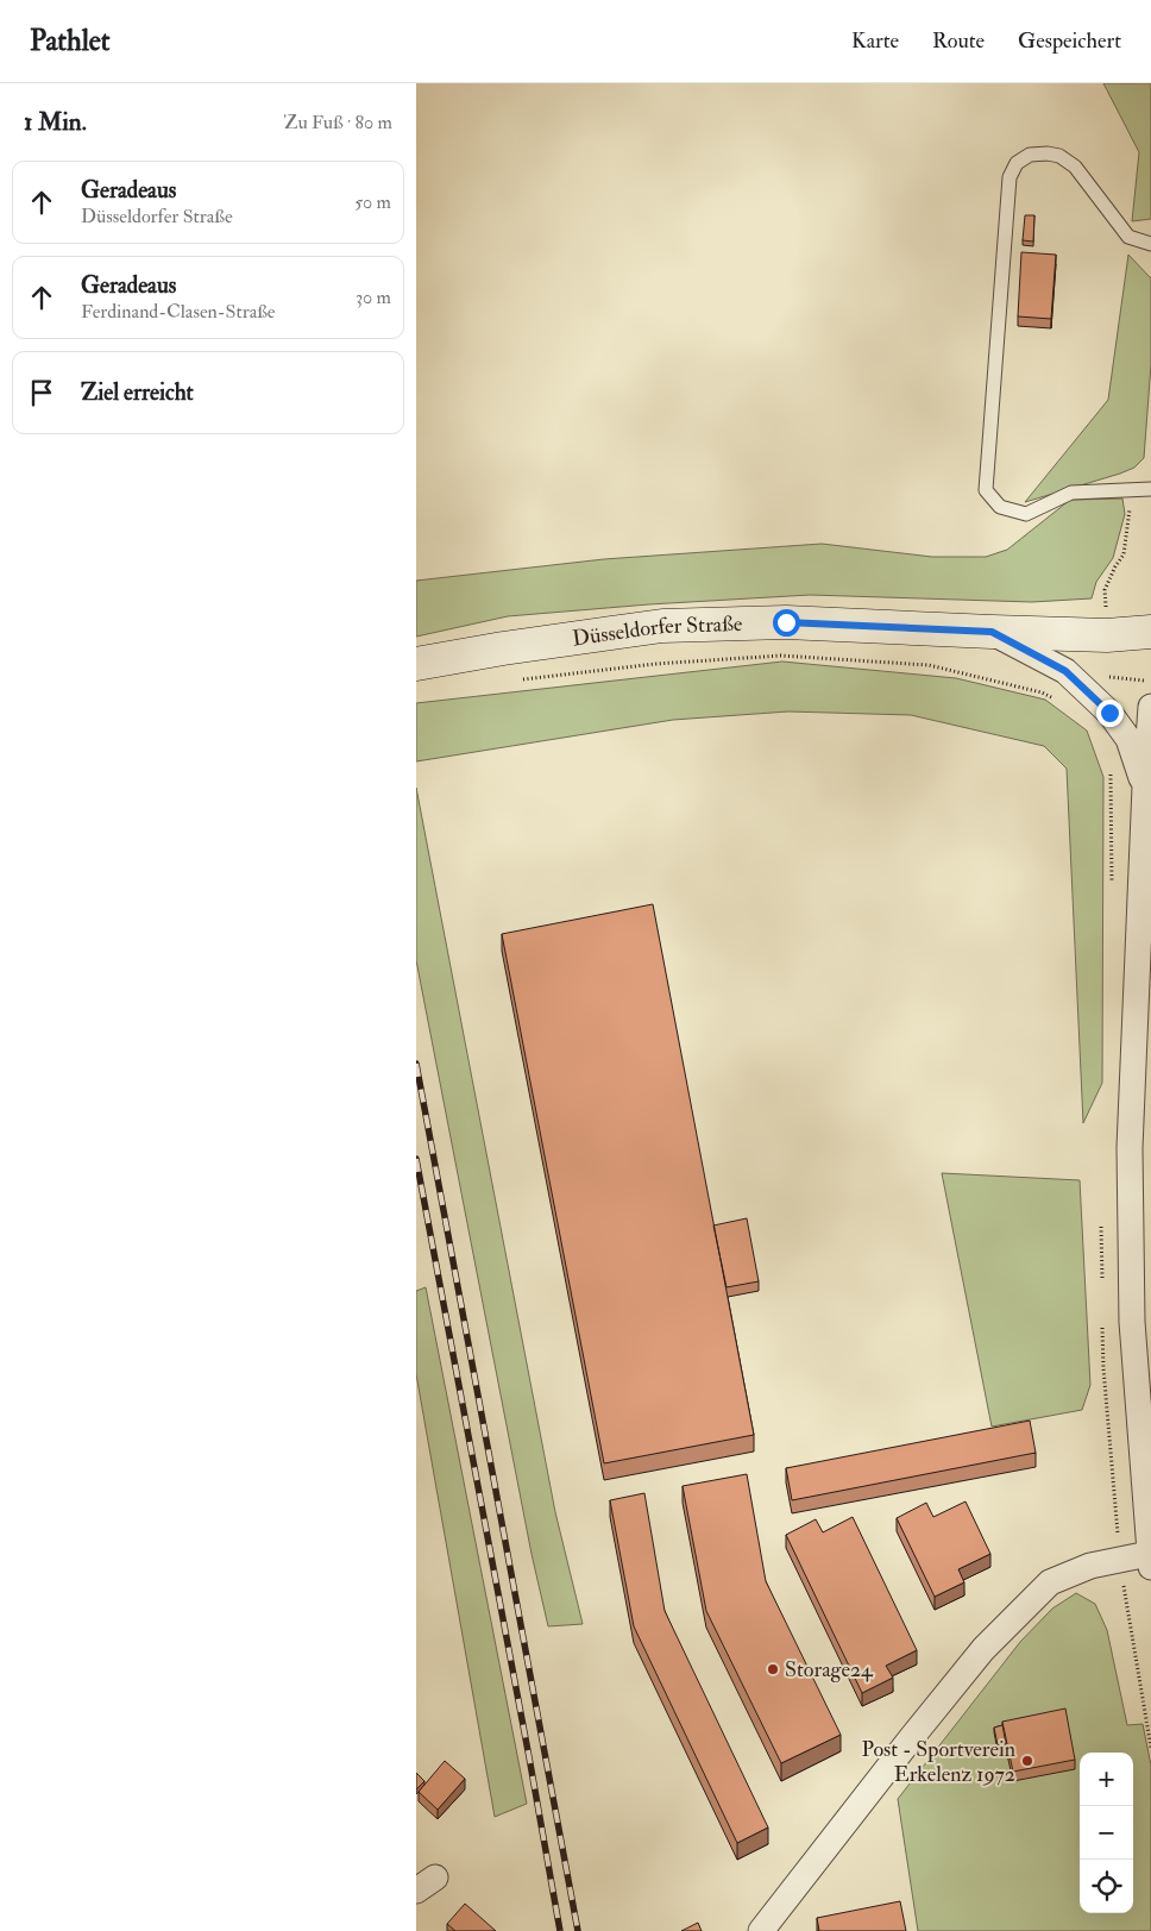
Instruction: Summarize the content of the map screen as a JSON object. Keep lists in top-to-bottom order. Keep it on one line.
{"streets":{"main road":["Düsseldorfer Straße"]},"places":["Storage24","Post - Sportverein Erkelenz 1972"],"page":{"header":"Pathlet","nav":["Karte","Route","Gespeichert"],"heading":["1 Min.","Zu Fuß · 80 m"],"list":[["Geradeaus","Düsseldorfer Straße","50 m"],["Geradeaus","Ferdinand-Clasen-Straße","30 m"],"Ziel erreicht"],"map_buttons":["+","−"]}}
